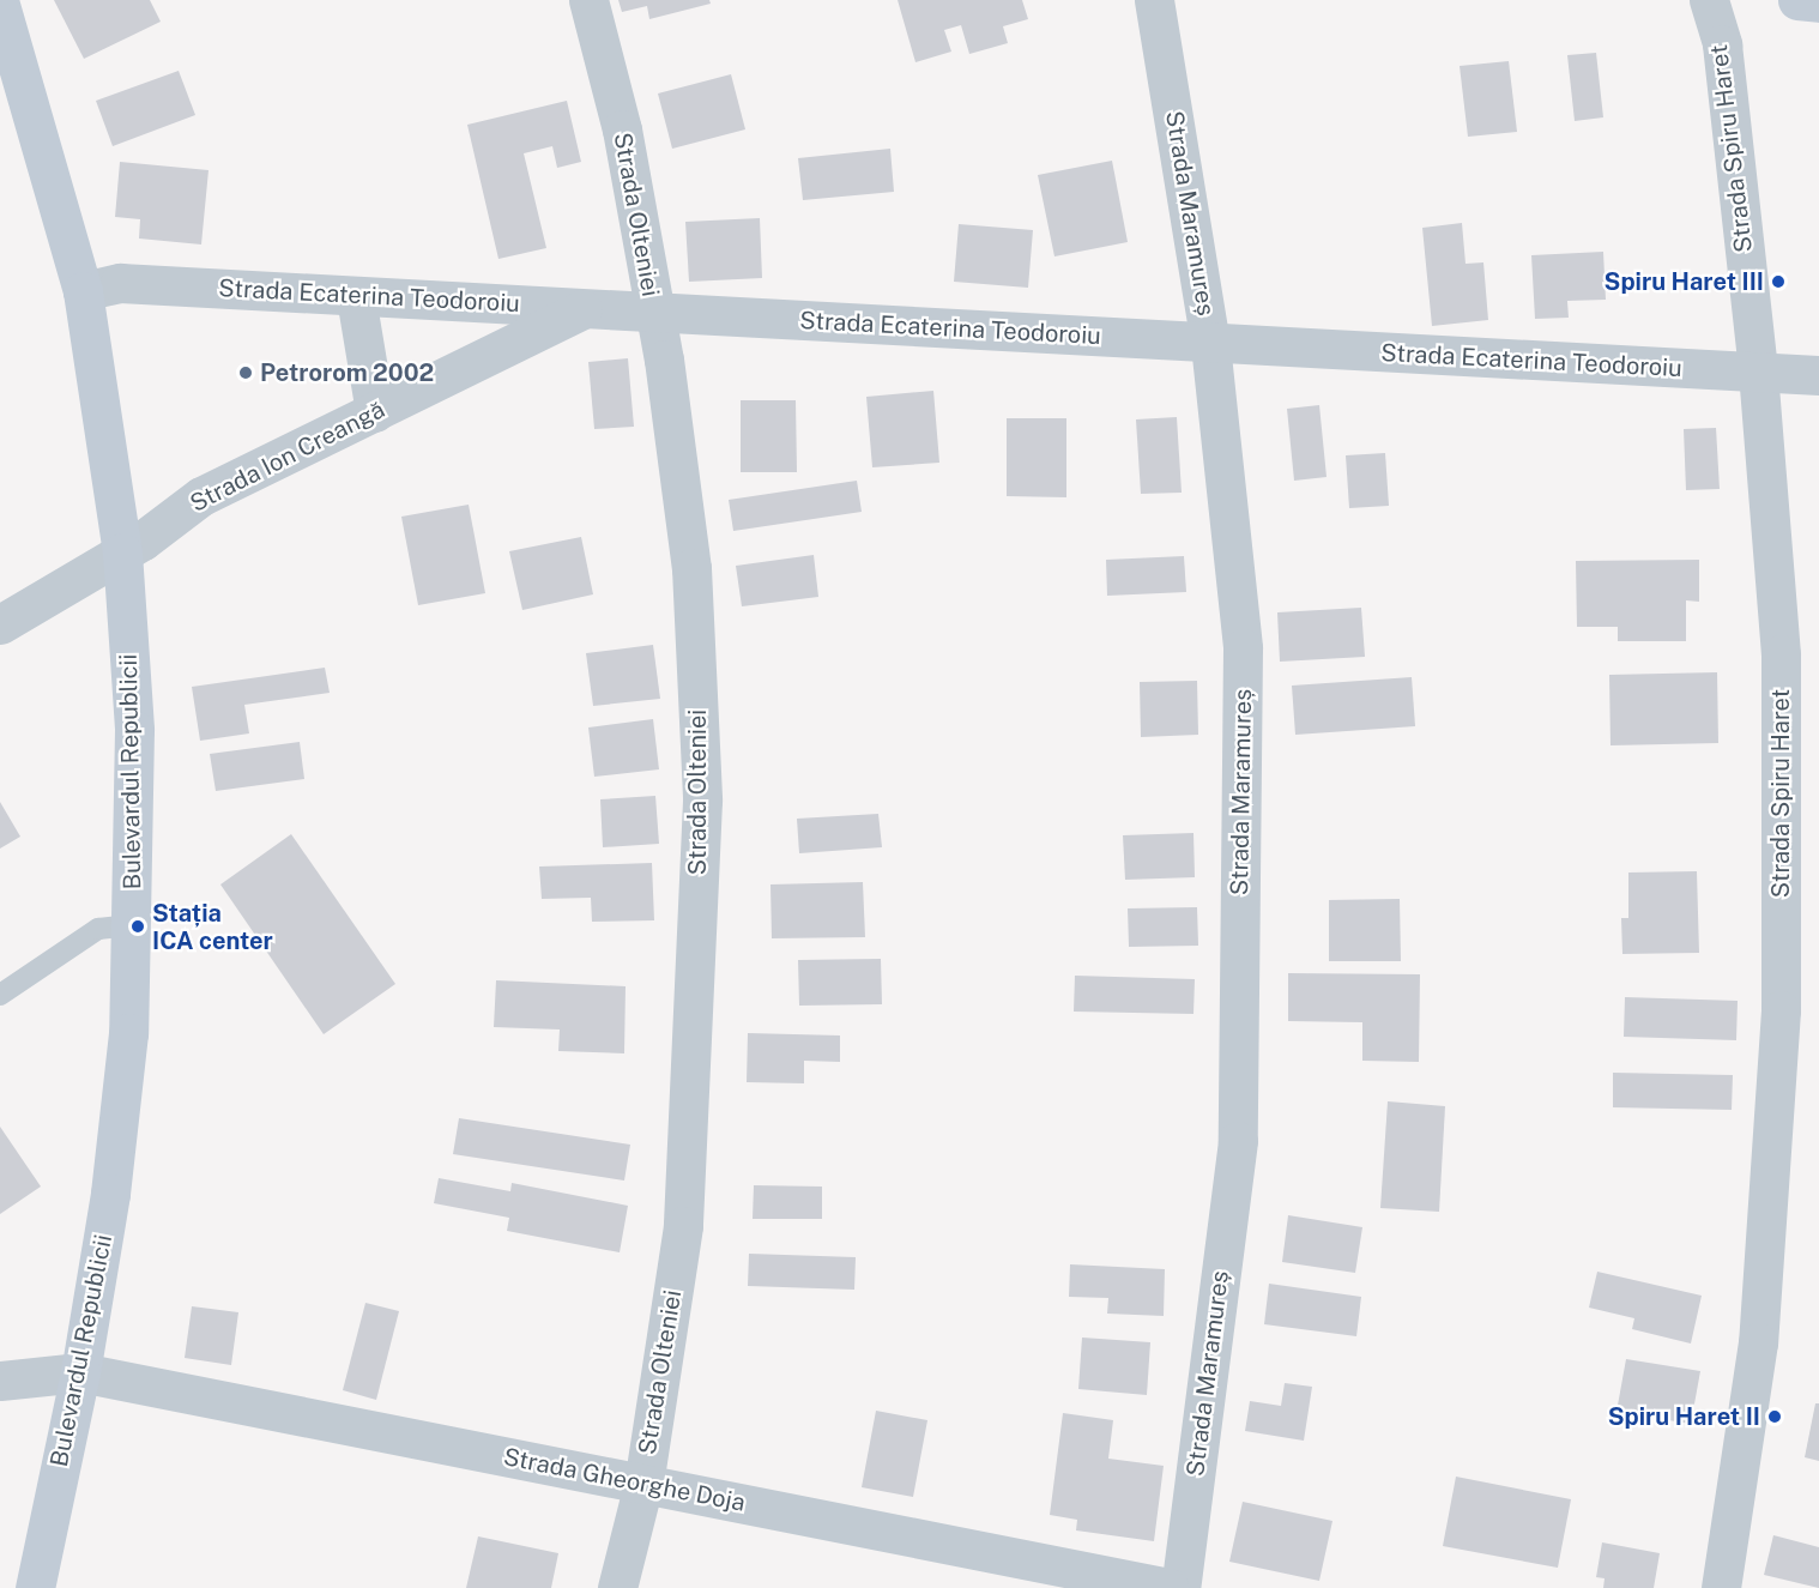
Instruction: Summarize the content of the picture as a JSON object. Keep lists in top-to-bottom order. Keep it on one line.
{"streets":{"main road":["Bulevardul Republicii"],"street":["Strada Spiru Haret","Strada Maramureș","Strada Olteniei","Strada Ecaterina Teodoroiu","Strada Ion Creangă","Strada Gheorghe Doja"]},"crossings":[["Strada Spiru Haret","Strada Ecaterina Teodoroiu"],["Strada Maramureș","Strada Ecaterina Teodoroiu"],["Strada Olteniei","Strada Ecaterina Teodoroiu"],["Strada Olteniei","Strada Gheorghe Doja"],["Strada Ecaterina Teodoroiu","Strada Ion Creangă"],["Strada Ecaterina Teodoroiu","Bulevardul Republicii"],["Strada Ion Creangă","Bulevardul Republicii"],["Bulevardul Republicii","Strada Gheorghe Doja"]],"places":["Spiru Haret III","Petrorom 2002","Stația ICA center","Spiru Haret II"]}
